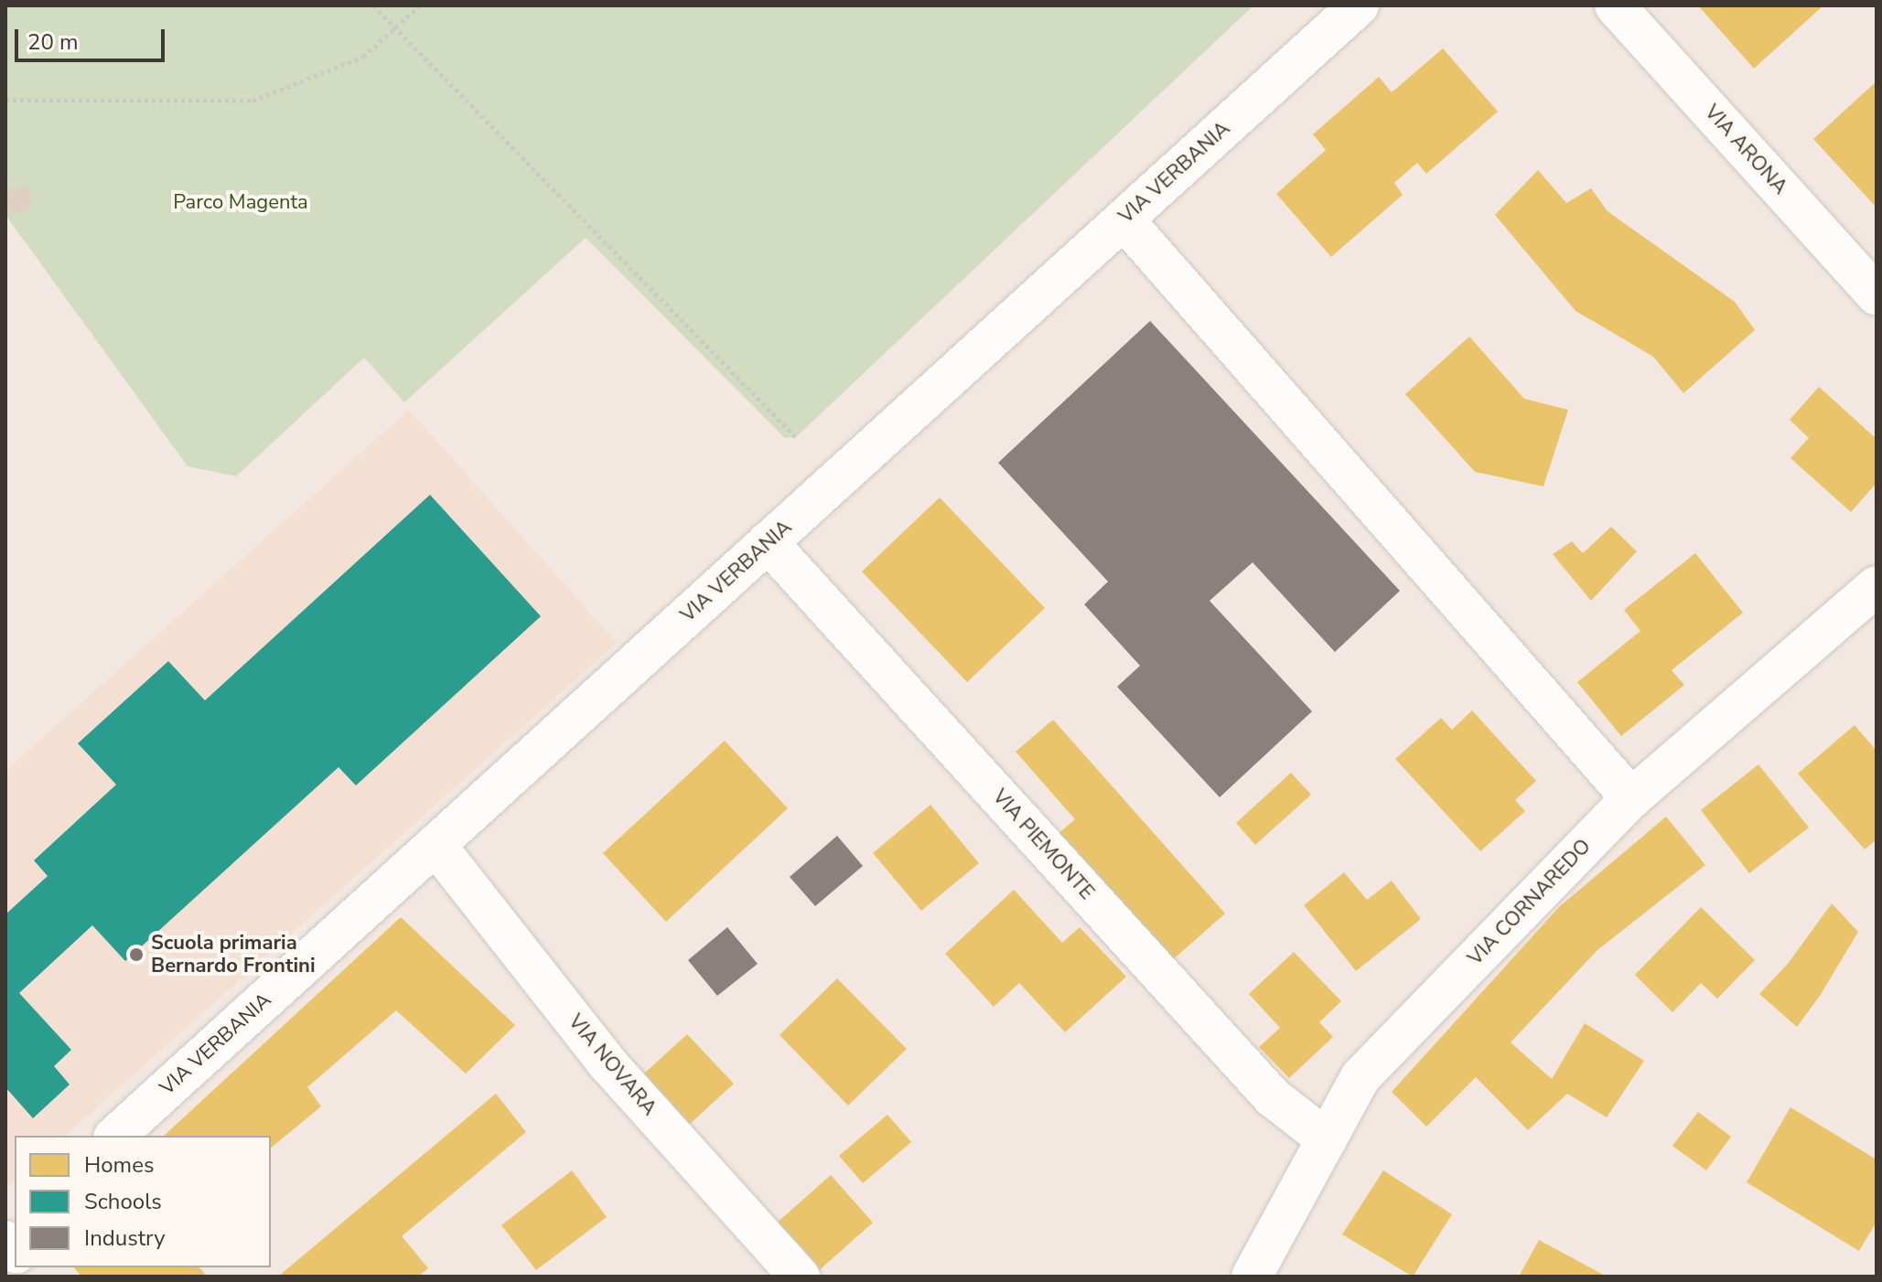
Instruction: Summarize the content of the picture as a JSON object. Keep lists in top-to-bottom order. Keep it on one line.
{"streets":{"street":["VIA ARONA","VIA VERBANIA","VIA PIEMONTE","VIA CORNAREDO","VIA NOVARA"]},"crossings":[["VIA VERBANIA","VIA PIEMONTE"],["VIA VERBANIA","VIA NOVARA"],["VIA PIEMONTE","VIA CORNAREDO"]],"parks":["Parco Magenta"],"places":["Scuola primaria Bernardo Frontini"],"legend":["Homes","Schools","Industry"],"scale_bar":"20 m"}
